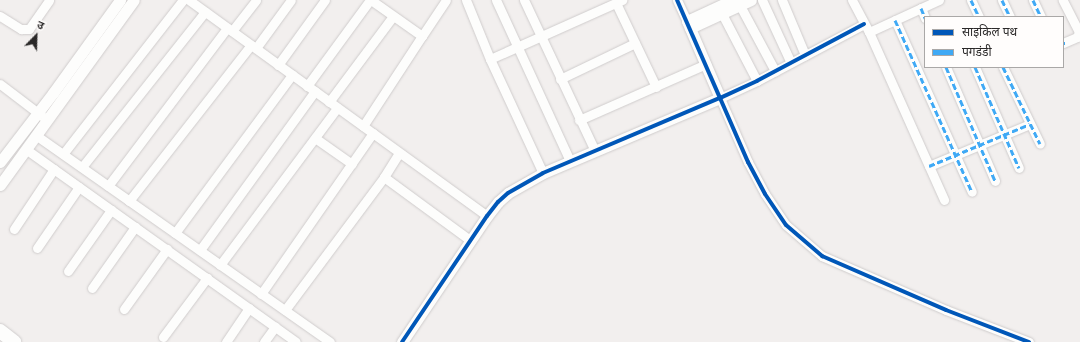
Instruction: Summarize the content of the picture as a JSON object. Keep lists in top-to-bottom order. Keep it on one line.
{"legend":["साइकिल पथ","पगडंडी"],"north":"top right"}
